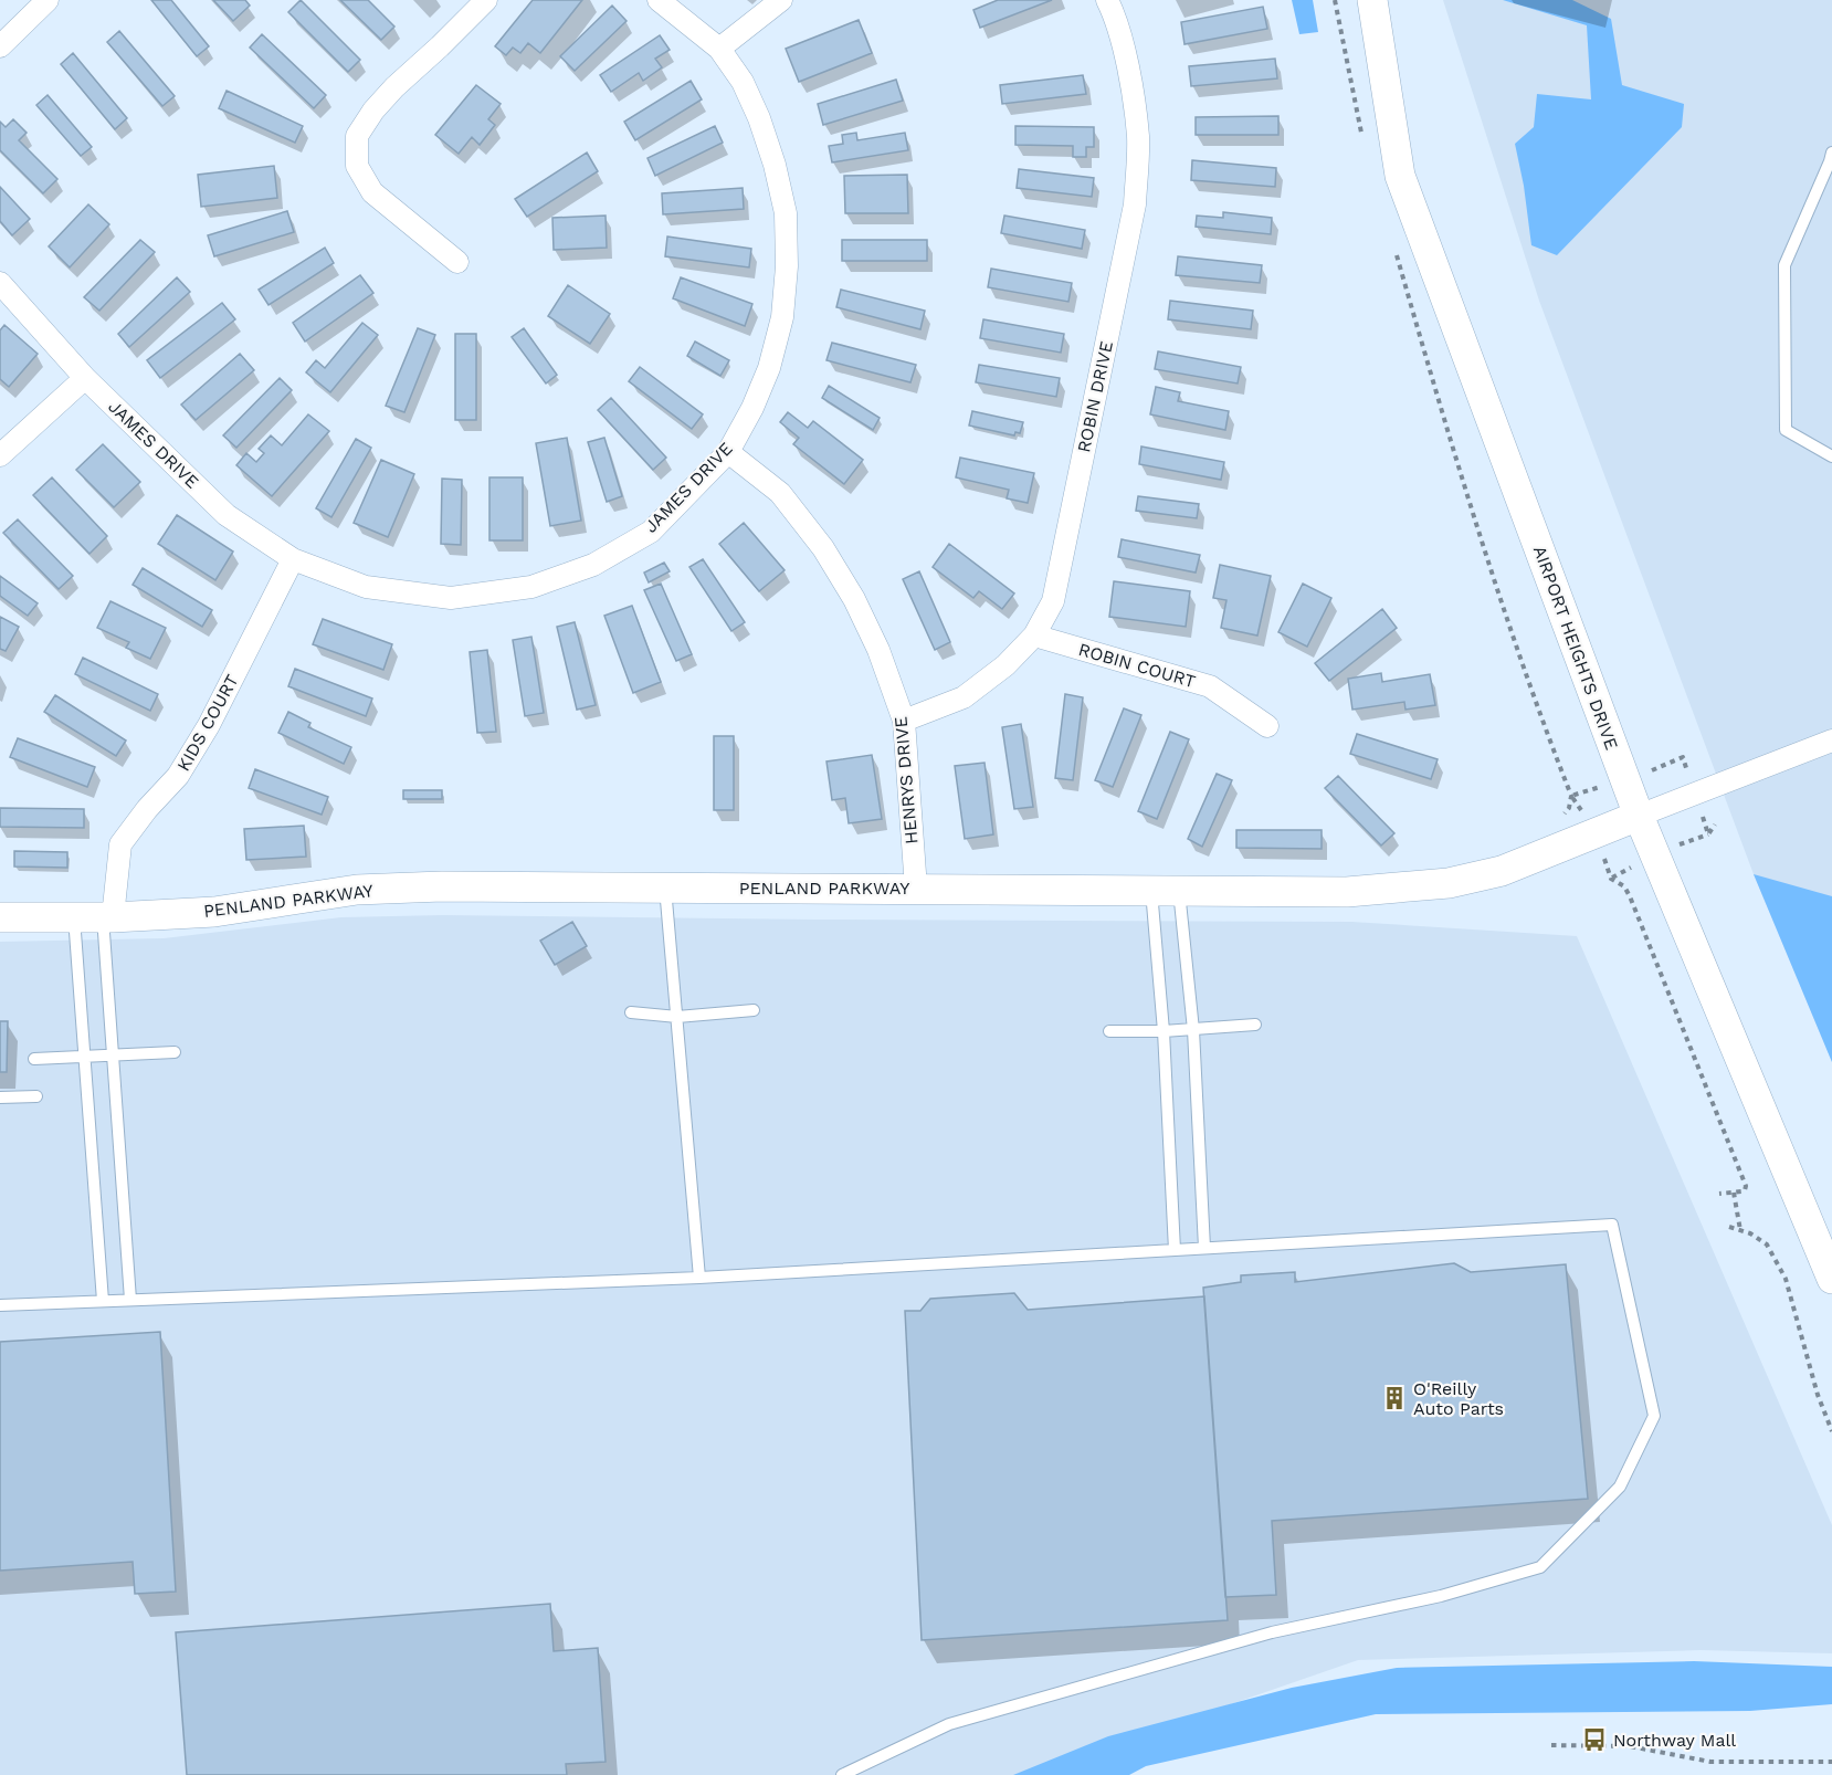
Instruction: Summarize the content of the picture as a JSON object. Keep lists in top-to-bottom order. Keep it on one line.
{"streets":{"street":["ROBIN DRIVE","JAMES DRIVE","AIRPORT HEIGHTS DRIVE","ROBIN COURT","KIDS COURT","HENRYS DRIVE","PENLAND PARKWAY"]},"crossings":[["ROBIN DRIVE","ROBIN COURT"],["ROBIN DRIVE","HENRYS DRIVE"],["JAMES DRIVE","KIDS COURT"],["JAMES DRIVE","HENRYS DRIVE"],["AIRPORT HEIGHTS DRIVE","PENLAND PARKWAY"],["KIDS COURT","PENLAND PARKWAY"],["HENRYS DRIVE","PENLAND PARKWAY"]],"places":{"building":["O'Reilly Auto Parts"],"bus stop":["Northway Mall"]}}
